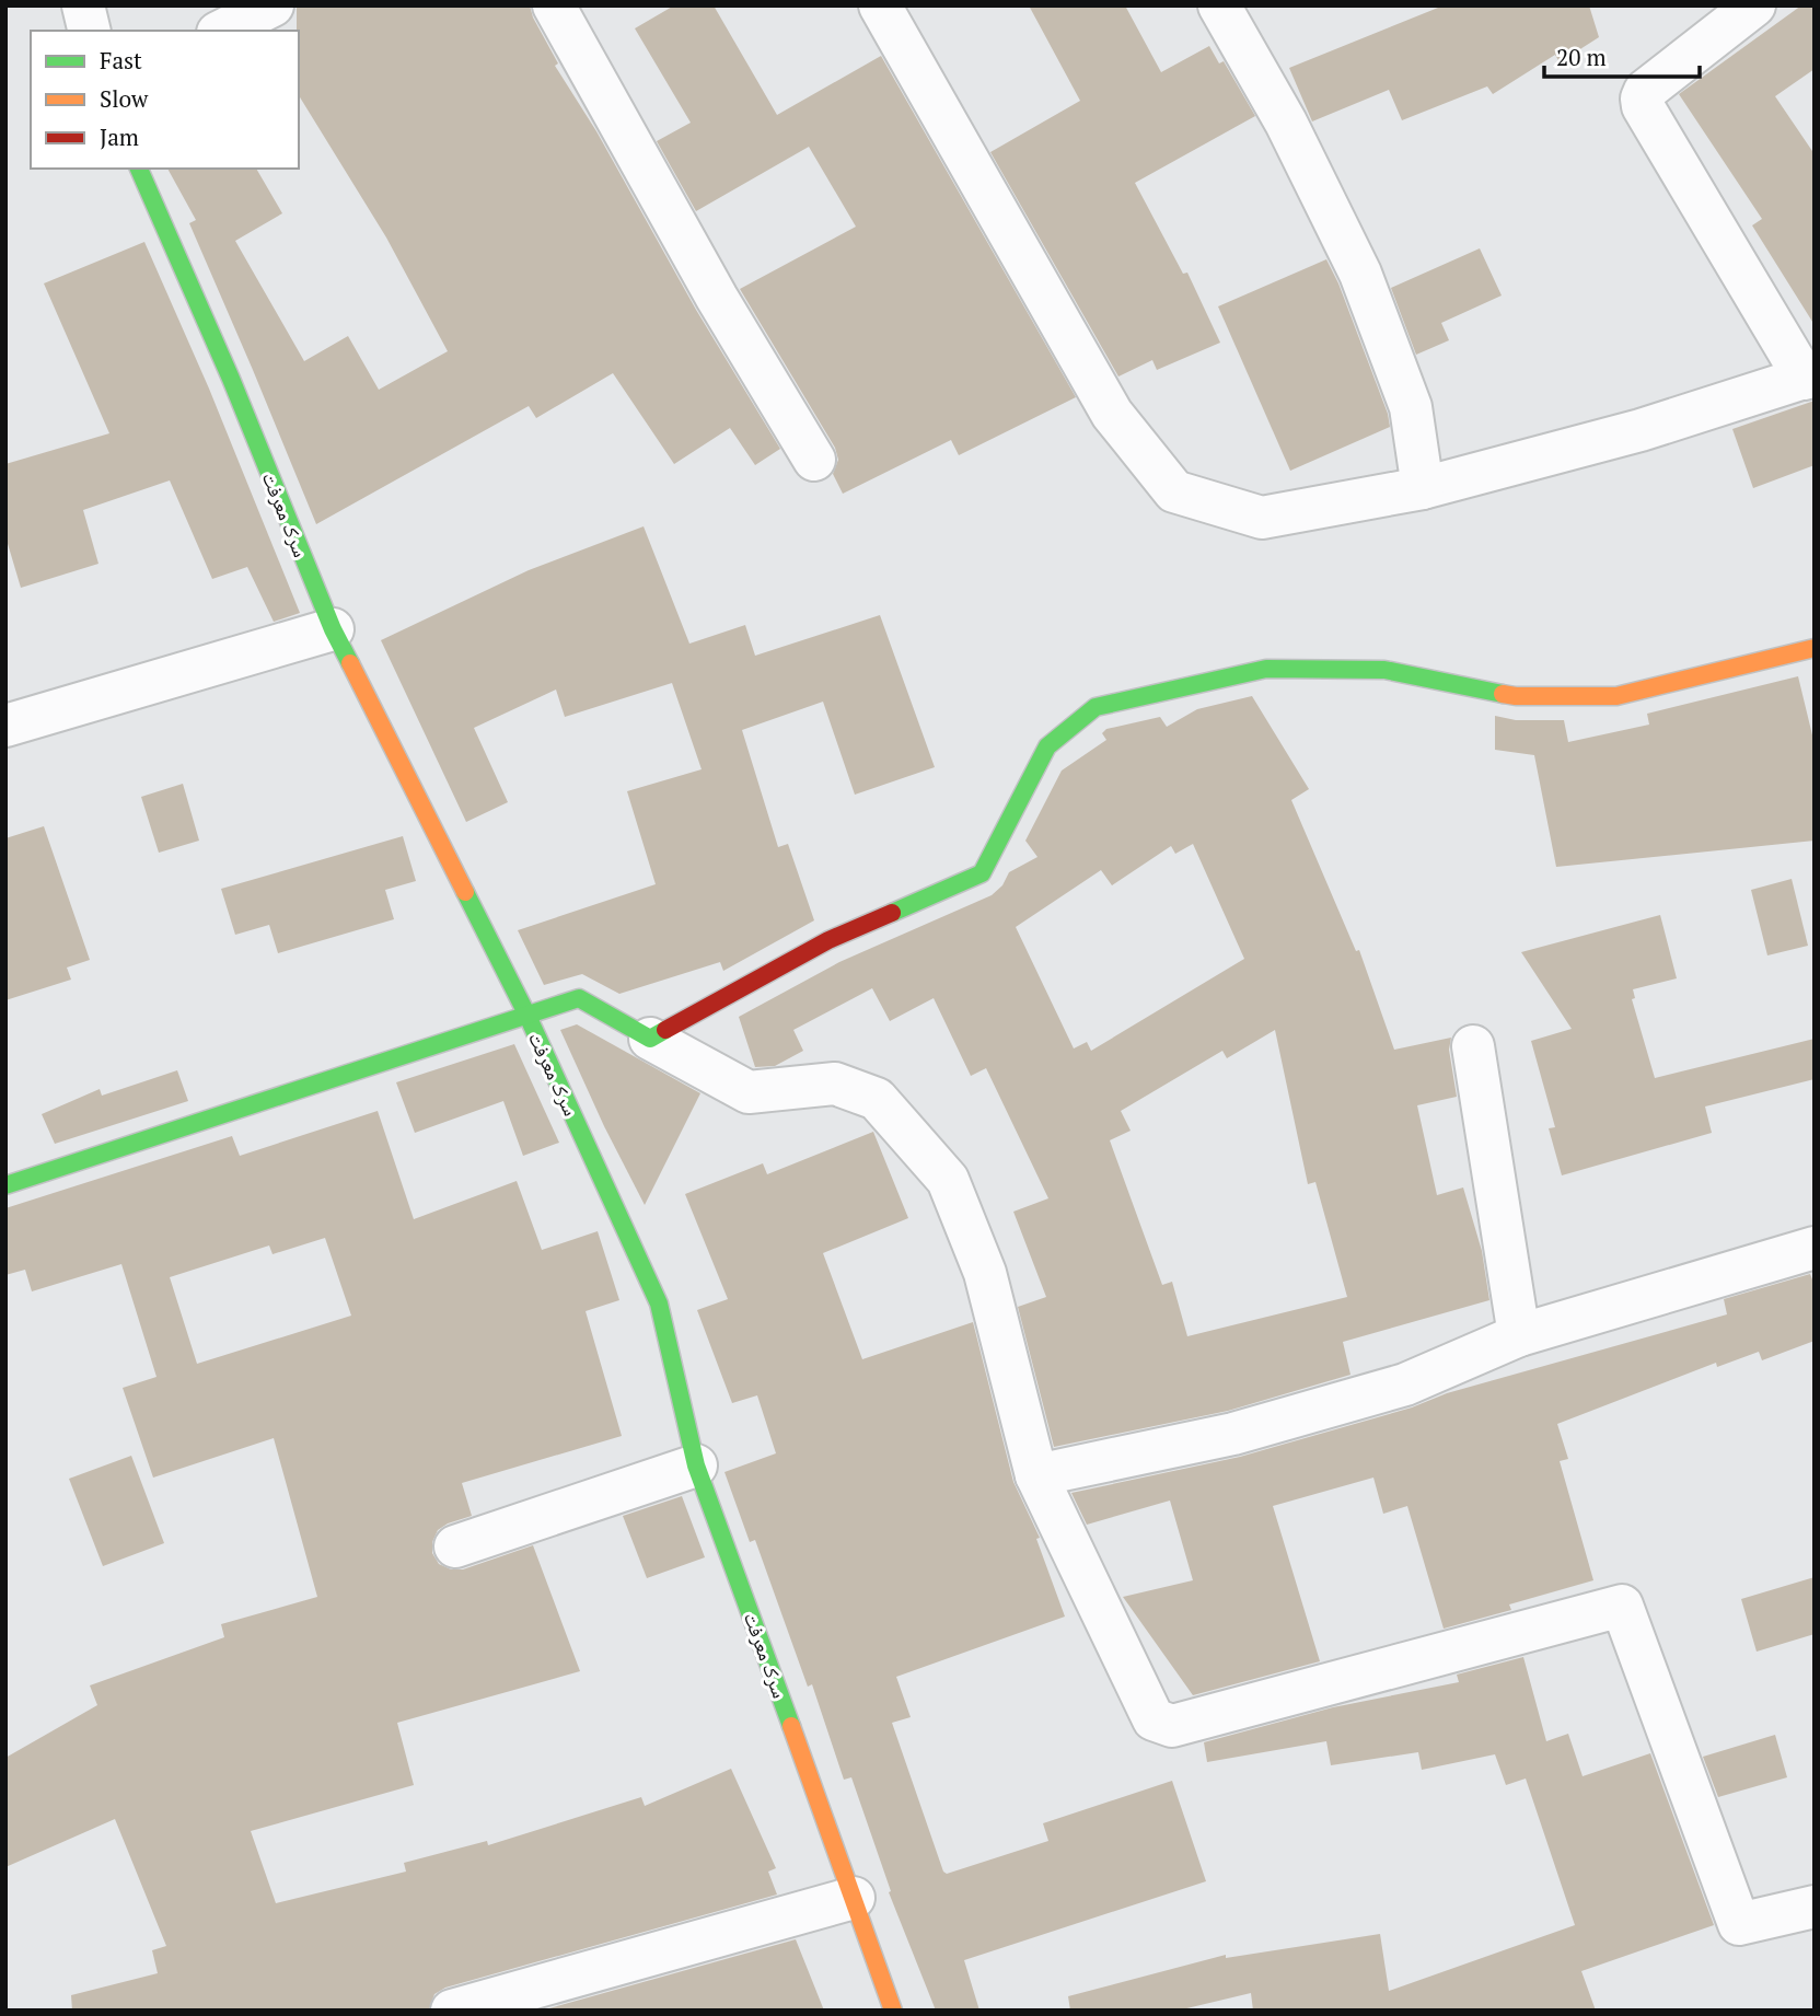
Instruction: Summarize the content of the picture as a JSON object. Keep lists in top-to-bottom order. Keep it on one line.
{"streets":{"street":["سرک معرفت"]},"legend":["Fast","Slow","Jam"],"scale_bar":"20 m"}
